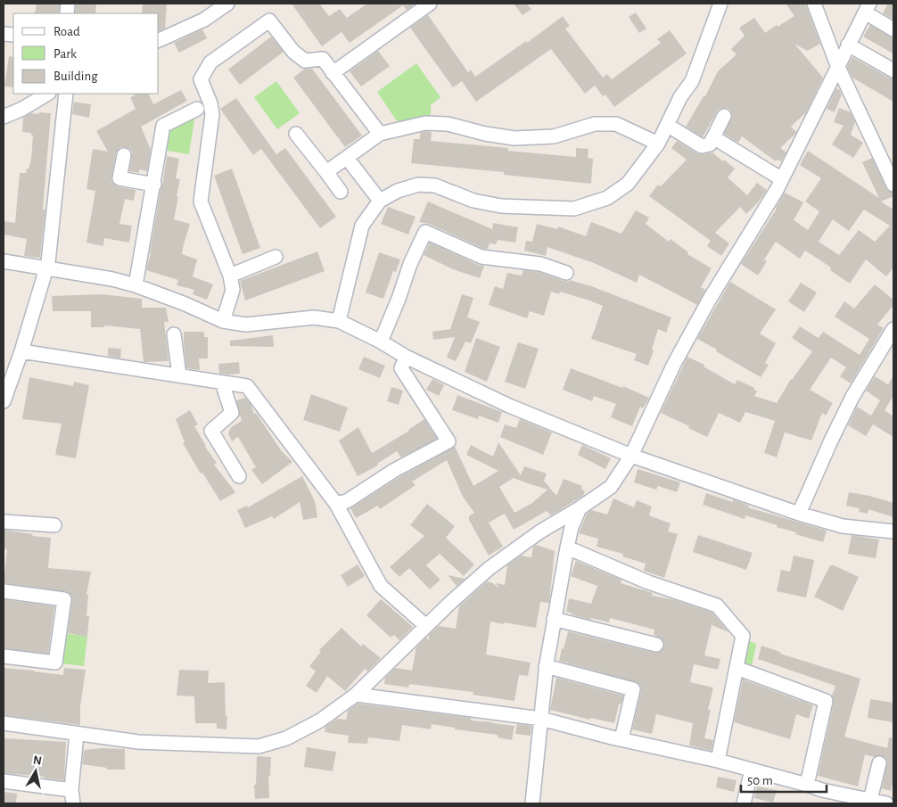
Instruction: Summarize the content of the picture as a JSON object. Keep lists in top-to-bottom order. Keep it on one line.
{"legend":["Road","Park","Building"],"scale_bar":"50 m","north":"top"}
